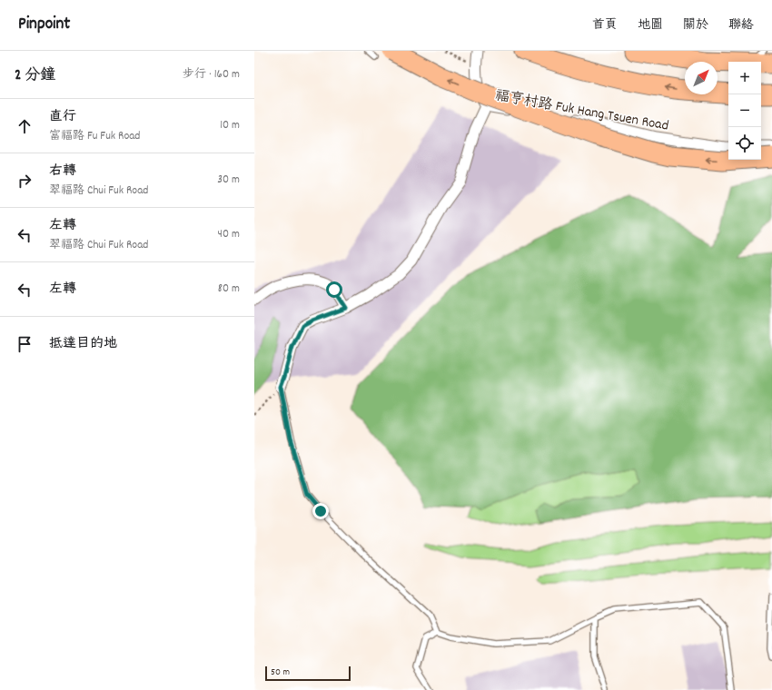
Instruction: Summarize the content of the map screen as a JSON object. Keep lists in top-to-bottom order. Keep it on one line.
{"streets":{"street":["福亨村路 Fuk Hang Tsuen Road"]},"scale_bar":"50 m","north":"top right","page":{"header":"Pinpoint","nav":["首頁","地圖","關於","聯絡"],"heading":["2 分鐘","步行 · 160 m"],"map_buttons":["+","−"],"list":[["直行","富福路 Fu Fuk Road","10 m"],["右轉","翠福路 Chui Fuk Road","30 m"],["左轉","翠福路 Chui Fuk Road","40 m"],["左轉","80 m"],"抵達目的地"],"scale":"50 m"}}
